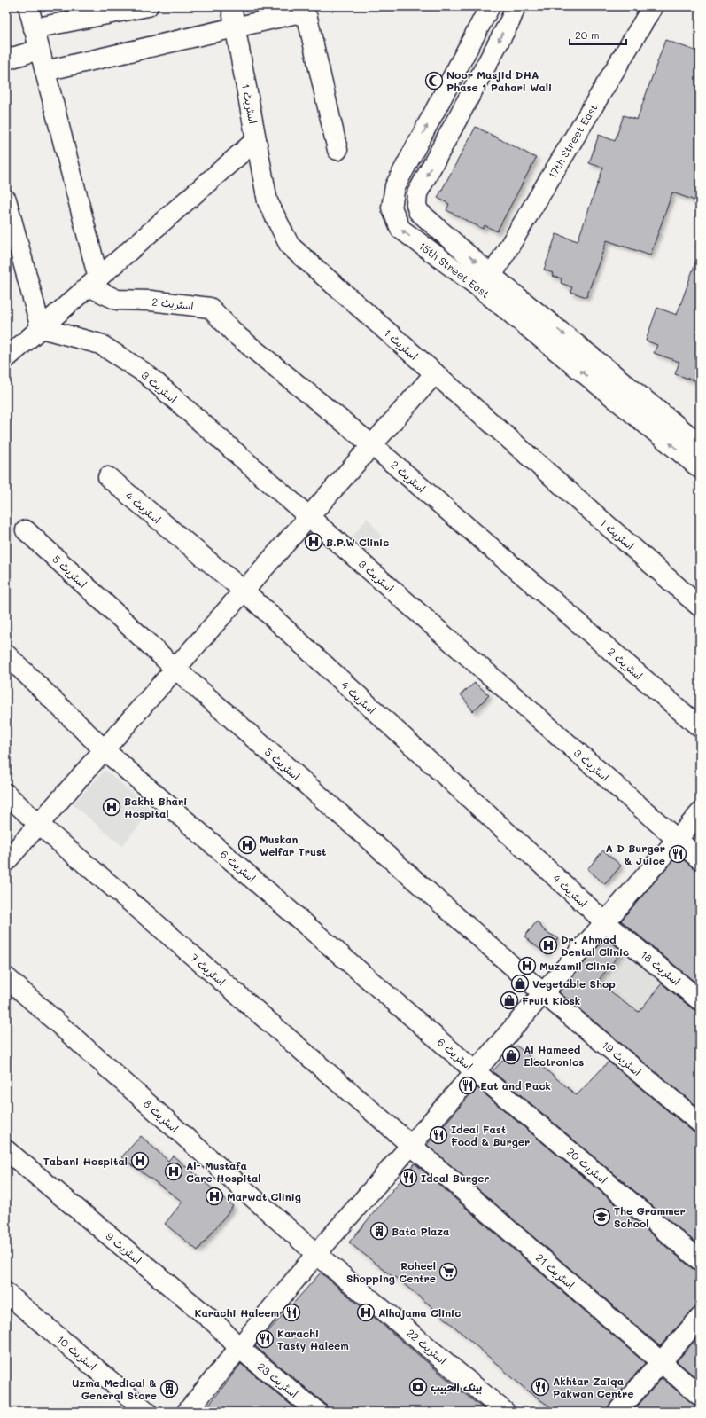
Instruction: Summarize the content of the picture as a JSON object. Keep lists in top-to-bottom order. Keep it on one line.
{"streets":{"street":["اسٹریٹ 1","17th Street East","15th Street East","اسٹریٹ 2","اسٹریٹ 3","اسٹریٹ 4","اسٹریٹ 5","اسٹریٹ 6","اسٹریٹ 18","اسٹریٹ 7","اسٹریٹ 19","اسٹریٹ 8","اسٹریٹ 20","اسٹریٹ 9","اسٹریٹ 21","اسٹریٹ 22","اسٹریٹ 10","اسٹریٹ 23"]},"crossings":[["17th Street East","15th Street East"],["اسٹریٹ 4","اسٹریٹ 18"],["اسٹریٹ 5","اسٹریٹ 19"],["اسٹریٹ 6","اسٹریٹ 20"],["اسٹریٹ 7","اسٹریٹ 21"],["اسٹریٹ 8","اسٹریٹ 22"],["اسٹریٹ 9","اسٹریٹ 23"]],"places":{"mosque":["Noor Masjid DHA Phase 1 Pahari Wali"],"hospital":["B.P.W Clinic","Bakht Bhari Hospital","Muskan Welfar Trust","Dr. Ahmad Dental Clinic","Muzamil Clinic","Tabani Hospital","Al- Mustafa Care Hospital","Marwat Clinig","Alhajama Clinic"],"restaurant":["A D Burger & Juice","Eat and Pack","Ideal Fast Food & Burger","Ideal Burger","Karachi Haleem","Karachi Tasty Haleem","Akhtar Zaiqa Pakwan Centre"],"shop":["Vegetable Shop","Fruit Kiosk","Al Hameed Electronics"],"school or university":["The Grammer School"],"building":["Bata Plaza","Uzma Medical & General Store"],"supermarket":["Roheel Shopping Centre"],"bank":["بينک الحبيب"]},"scale_bar":"20 m"}
